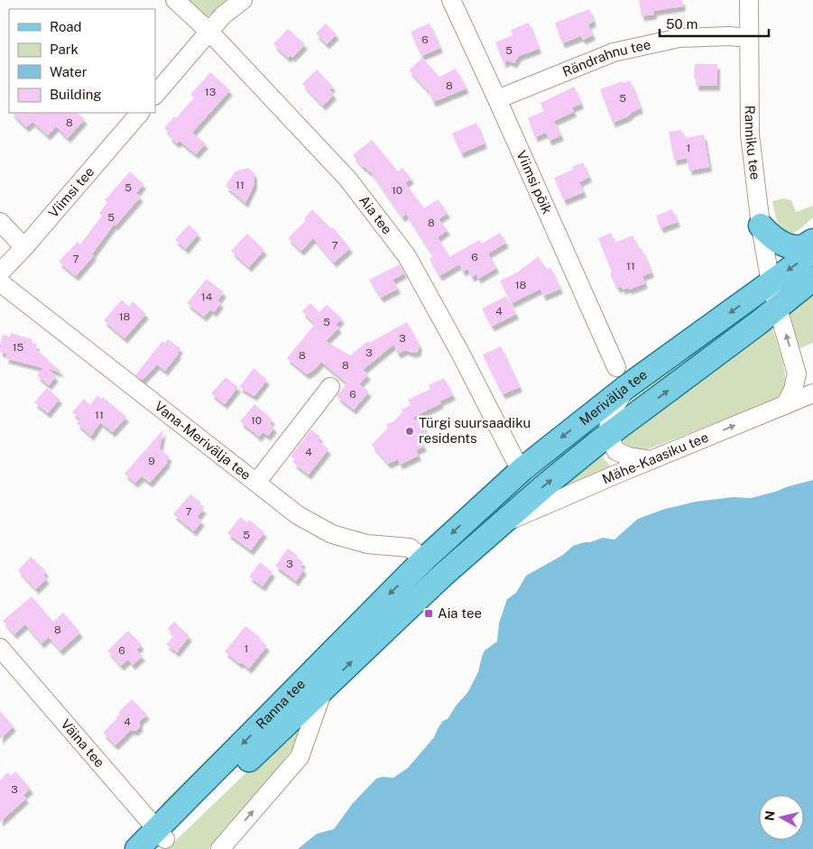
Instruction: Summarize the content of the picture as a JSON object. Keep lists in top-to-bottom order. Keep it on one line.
{"streets":{"main road":["Merivälja tee","Ranna tee"],"street":["Rändrahnu tee","Ranniku tee","Viimsi põik","Viimsi tee","Aia tee","Vana-Merivälja tee","Mähe-Kaasiku tee","Väina tee"]},"crossings":[["Rändrahnu tee","Ranniku tee"],["Rändrahnu tee","Viimsi põik"],["Ranniku tee","Merivälja tee"],["Viimsi põik","Merivälja tee"],["Aia tee","Merivälja tee"],["Merivälja tee","Vana-Merivälja tee"],["Merivälja tee","Mähe-Kaasiku tee"],["Merivälja tee","Ranna tee"],["Vana-Merivälja tee","Ranna tee"],["Ranna tee","Väina tee"]],"one_way":["Mähe-Kaasiku tee"],"places":{"other":["Türgi suursaadiku residents"],"transit":["Aia tee"]},"house_numbers":["6","5","8","13","5","8","1","11","5","10","5","8","7","6","7","11","18","14","4","18","5","3","15","3","8","8","6","11","10","4","9","7","5","3","8","1","6","4","3"],"legend":["Road","Park","Water","Building"],"scale_bar":"50 m","north":"left"}
